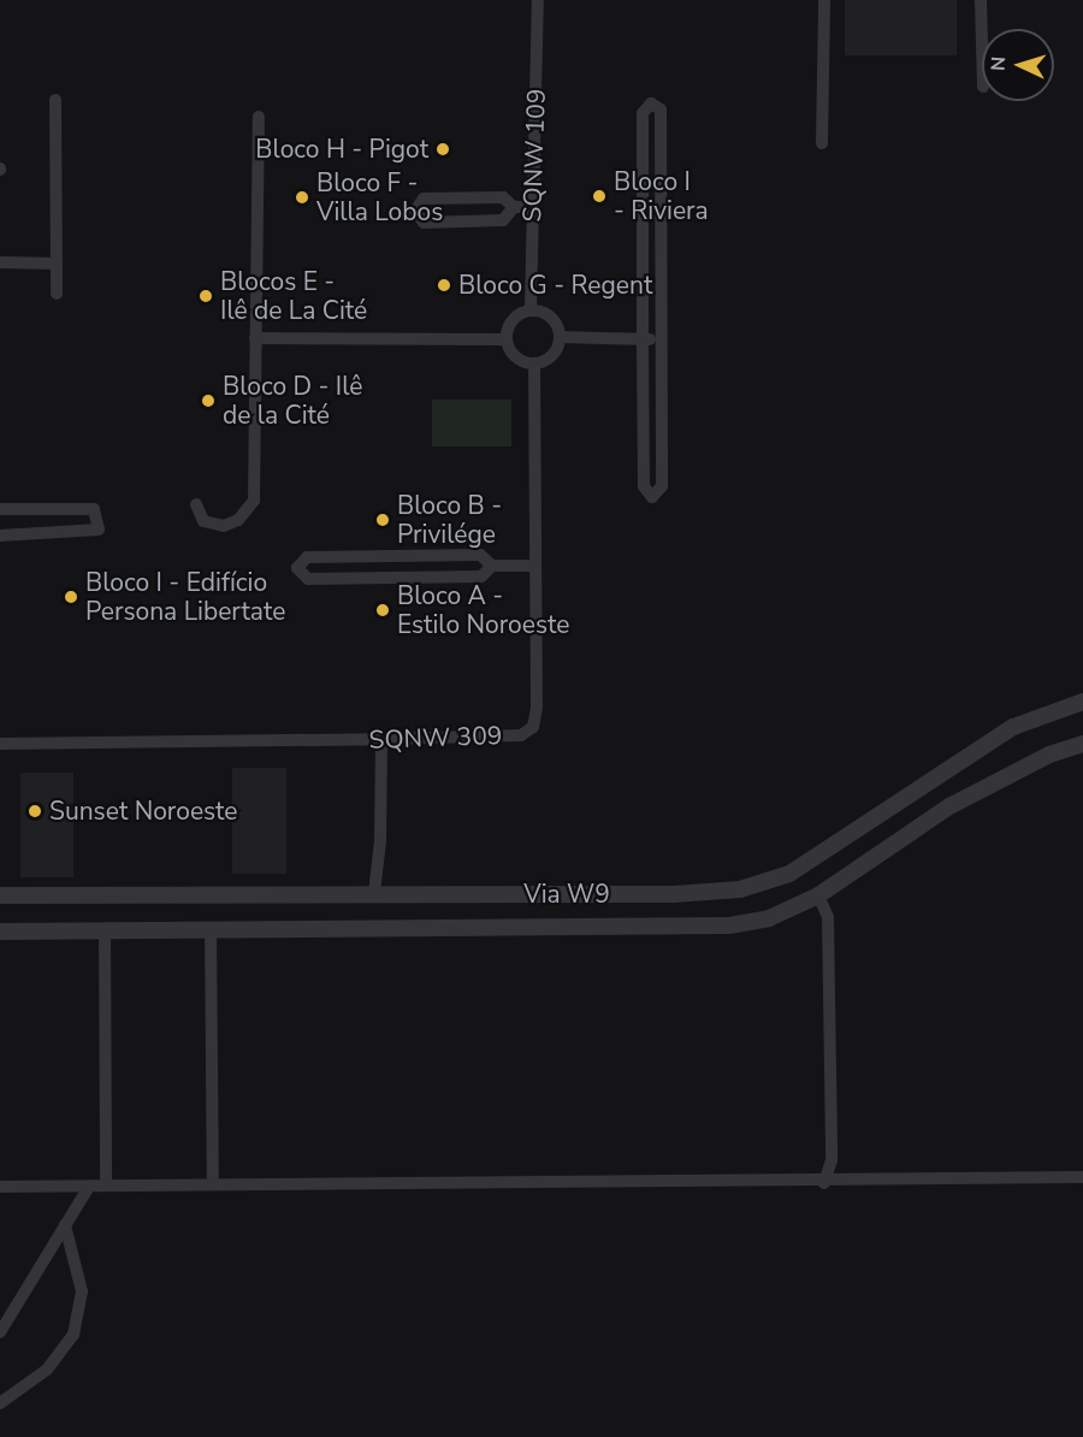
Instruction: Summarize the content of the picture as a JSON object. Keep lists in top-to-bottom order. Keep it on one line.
{"streets":{"street":["SQNW 109","SQNW 309","Via W9"]},"crossings":[["SQNW 109","SQNW 309"]],"places":["Bloco H - Pigot","Bloco I - Riviera","Bloco F - Villa Lobos","Bloco G - Regent","Blocos E - Ilê de La Cité","Bloco D - Ilê de la Cité","Bloco B - Privilége","Bloco I - Edifício Persona Libertate","Bloco A - Estilo Noroeste","Sunset Noroeste"],"north":"left"}
